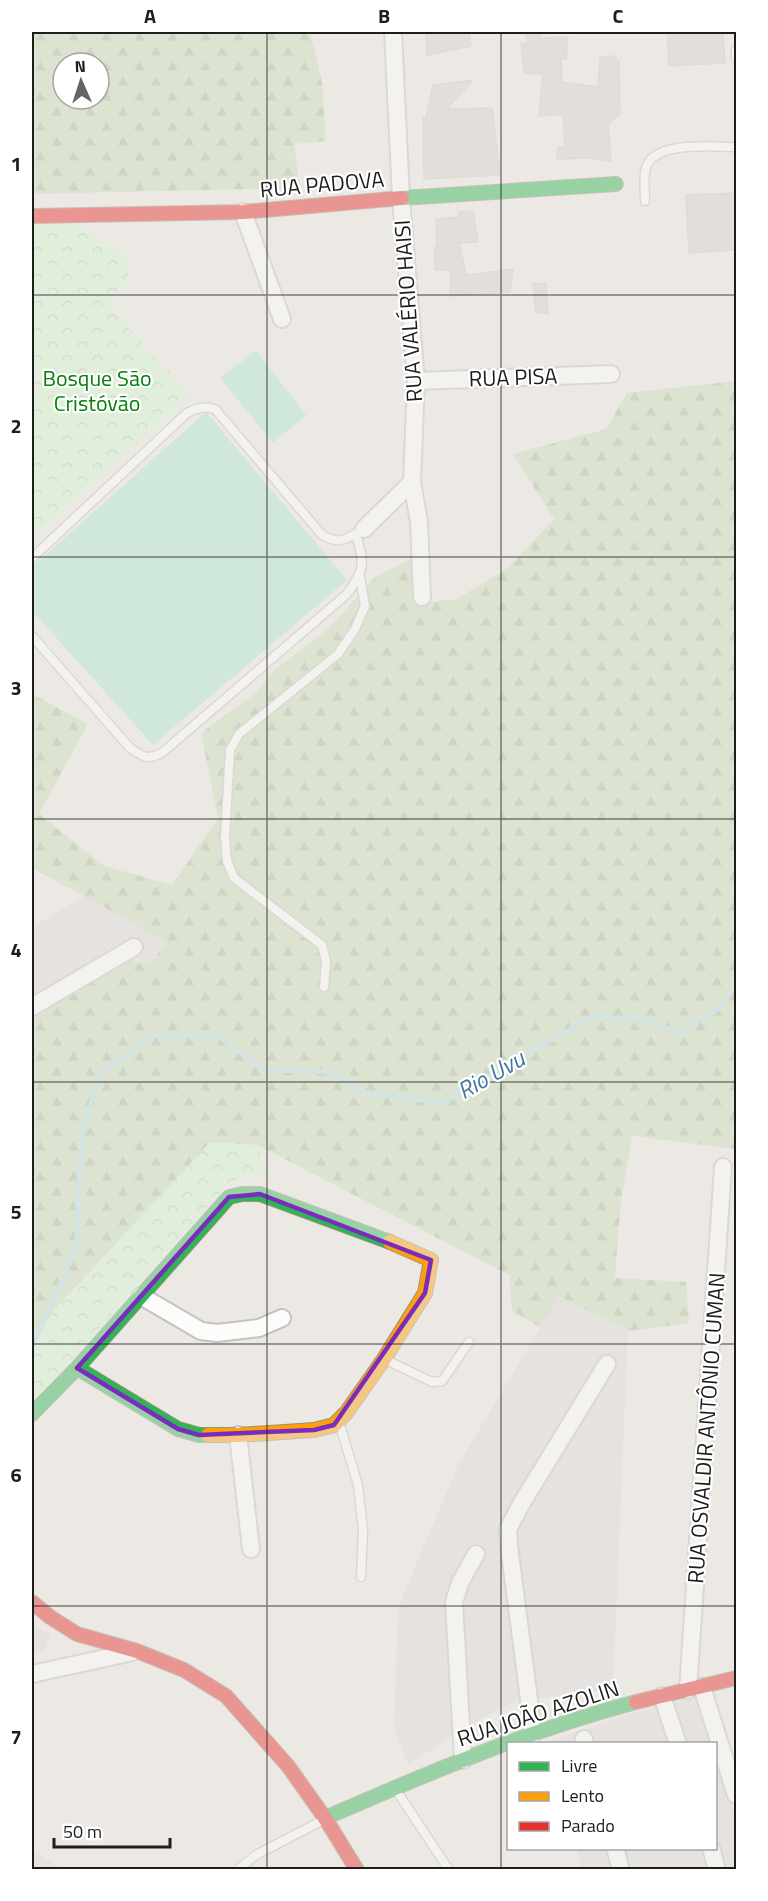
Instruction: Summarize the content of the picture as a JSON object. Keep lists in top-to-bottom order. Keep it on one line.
{"streets":{"street":["RUA PADOVA","RUA VALÉRIO HAISI","RUA PISA","RUA OSVALDIR ANTÔNIO CUMAN","RUA JOÃO AZOLIN"]},"crossings":[["RUA PADOVA","RUA VALÉRIO HAISI"],["RUA VALÉRIO HAISI","RUA PISA"],["RUA OSVALDIR ANTÔNIO CUMAN","RUA JOÃO AZOLIN"]],"water":["Rio Uvu"],"parks":["Bosque São Cristóvão"],"legend":["Livre","Lento","Parado"],"scale_bar":"50 m","north":"top","grid":{"columns":["A","B","C"],"rows":["1","2","3","4","5","6","7"]}}
